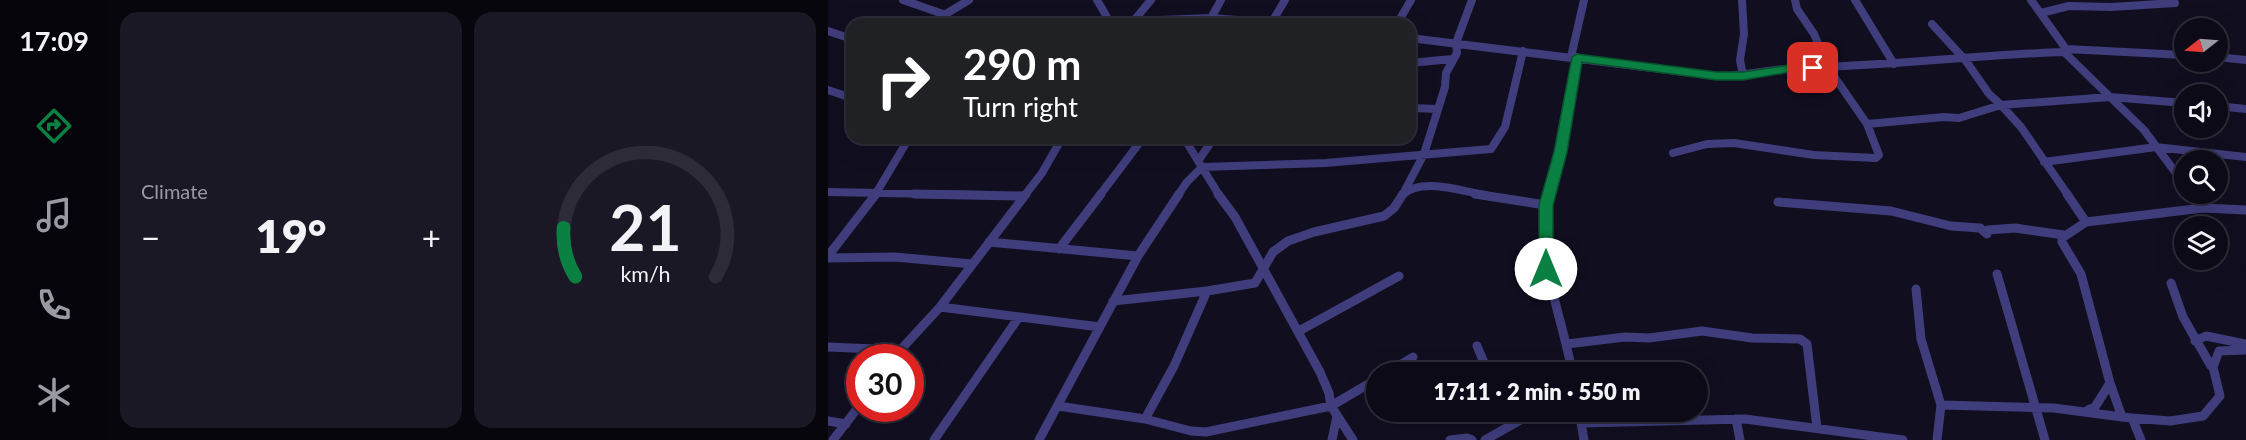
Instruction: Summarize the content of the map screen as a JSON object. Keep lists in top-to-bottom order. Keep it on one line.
{"north":"left","page":{"tabs":"17:09","tile":"Climate","turn":["290 m","Turn right"],"heat":["−","19°","+"],"limit":"30","trip":"17:11 · 2 min · 550 m","gauge":["21","km/h"]}}
